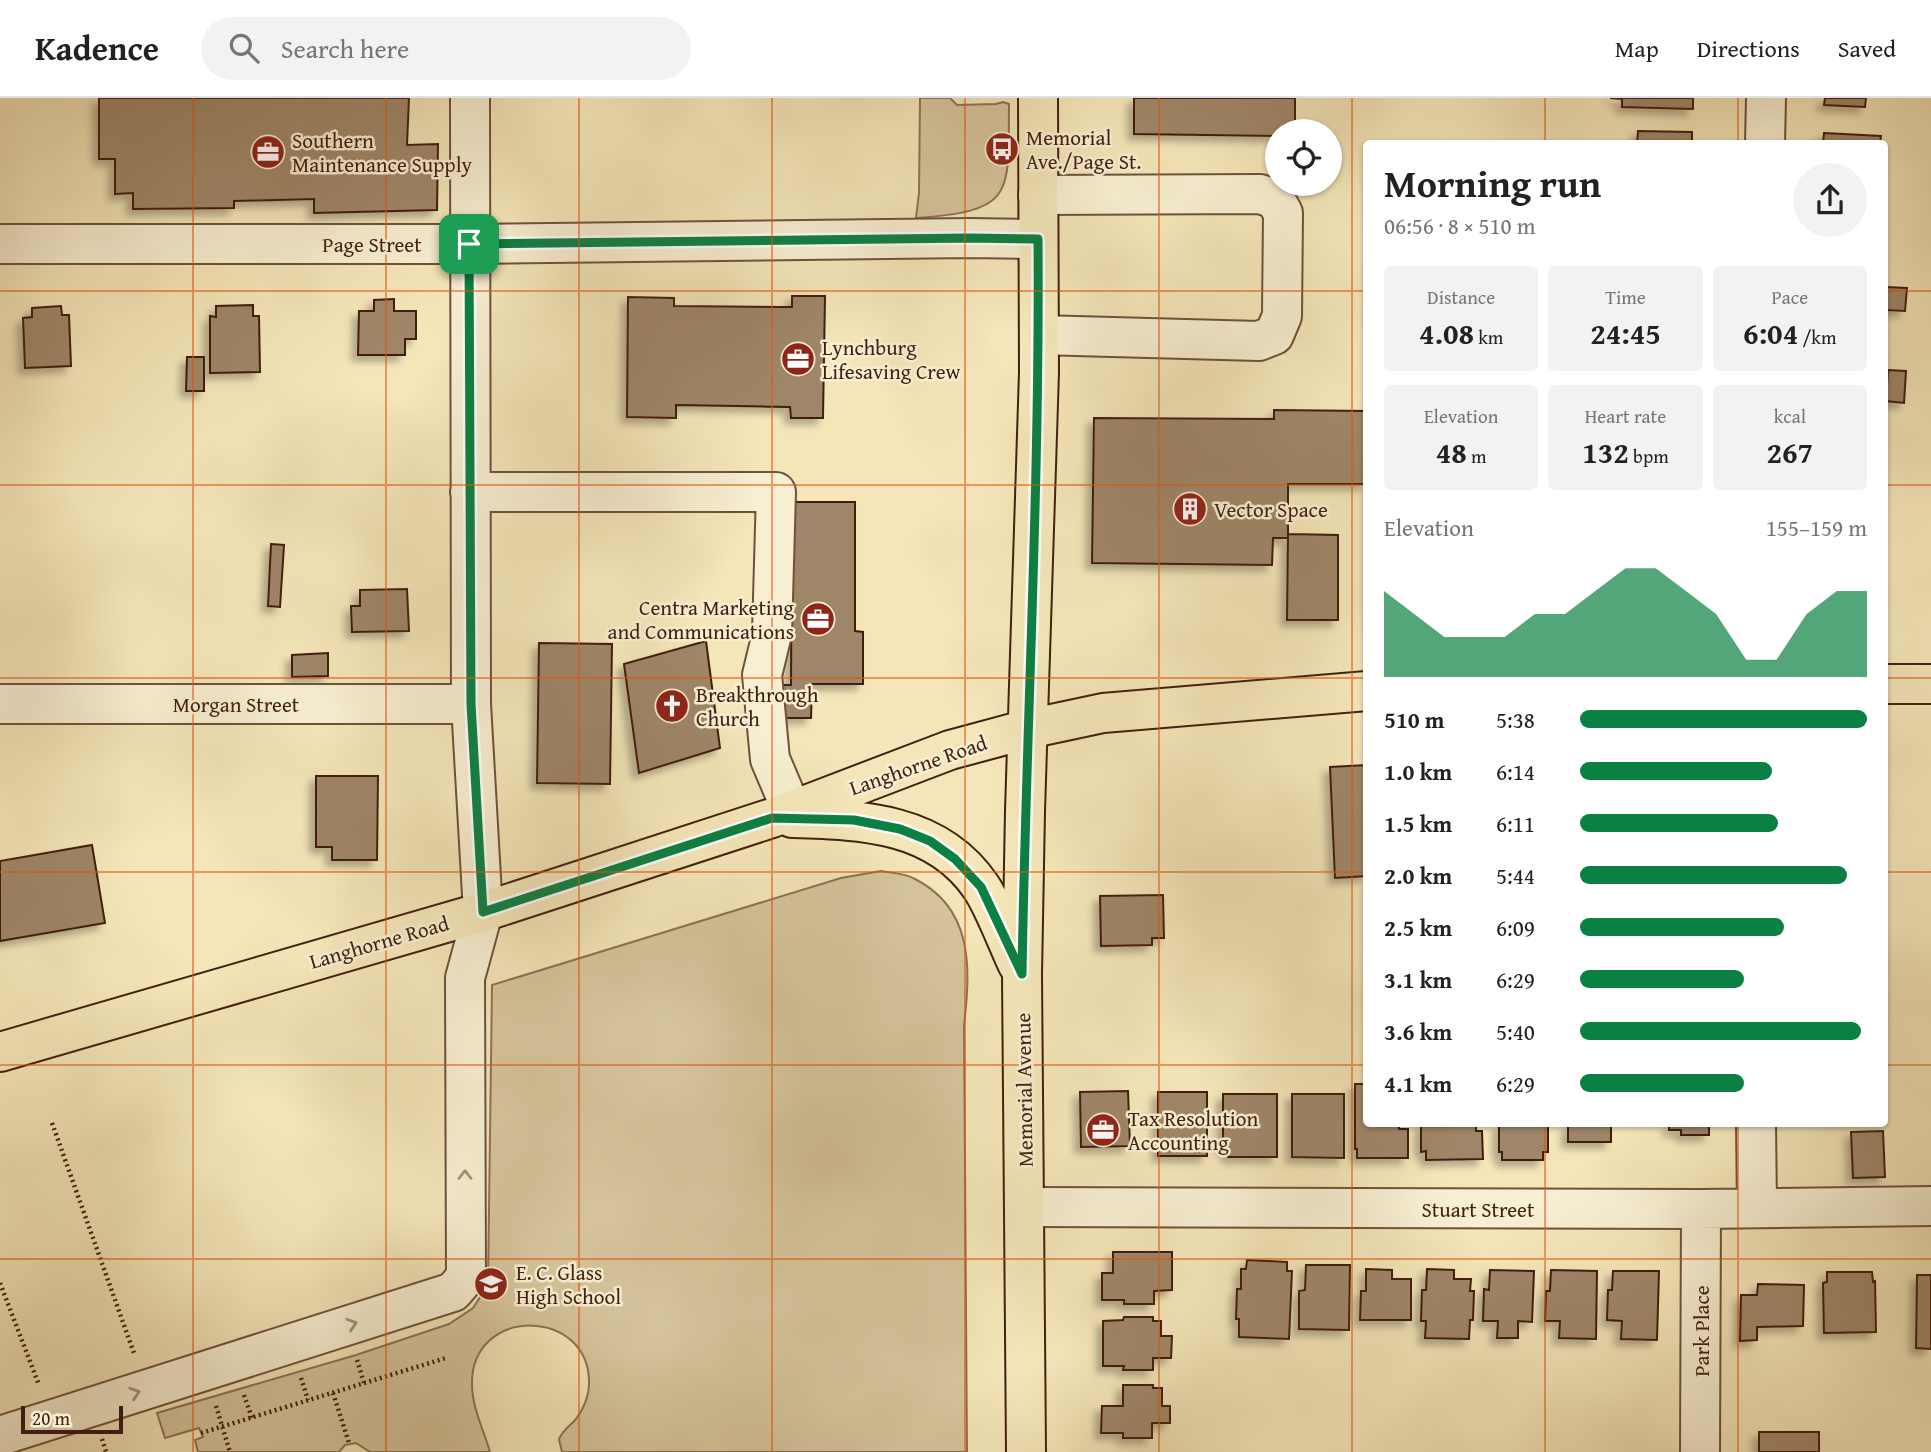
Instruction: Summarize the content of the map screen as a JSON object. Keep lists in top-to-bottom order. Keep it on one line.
{"streets":{"main road":["Langhorne Road","Memorial Avenue"],"street":["Page Street","Morgan Street","Stuart Street","Park Place"]},"crossings":[["Page Street","Memorial Avenue"],["Langhorne Road","Memorial Avenue"],["Memorial Avenue","Stuart Street"],["Stuart Street","Park Place"]],"places":{"bus stop":["Memorial Ave./Page St."],"office":["Southern Maintenance Supply","Lynchburg Lifesaving Crew","Centra Marketing and Communications","Tax Resolution Accounting"],"building":["Vector Space"],"church":["Breakthrough Church"],"school or university":["E. C. Glass High School"]},"scale_bar":"20 m","page":{"header":"Kadence","search":"Search here","nav":["Map","Directions","Saved"],"heading":["Morning run","06:56 · 8 × 510 m"],"stats":[["Distance","4.08 km"],["Time","24:45"],["Pace","6:04 /km"],["Elevation","48 m"],["Heart rate","132 bpm"],["kcal","267"]],"chart":["Elevation","155–159 m"],"list":[{"name":"510 m","note":"5:38"},{"name":"1.0 km","note":"6:14"},{"name":"1.5 km","note":"6:11"},{"name":"2.0 km","note":"5:44"},{"name":"2.5 km","note":"6:09"},{"name":"3.1 km","note":"6:29"},{"name":"3.6 km","note":"5:40"},{"name":"4.1 km","note":"6:29"}],"scale":"20 m"}}
